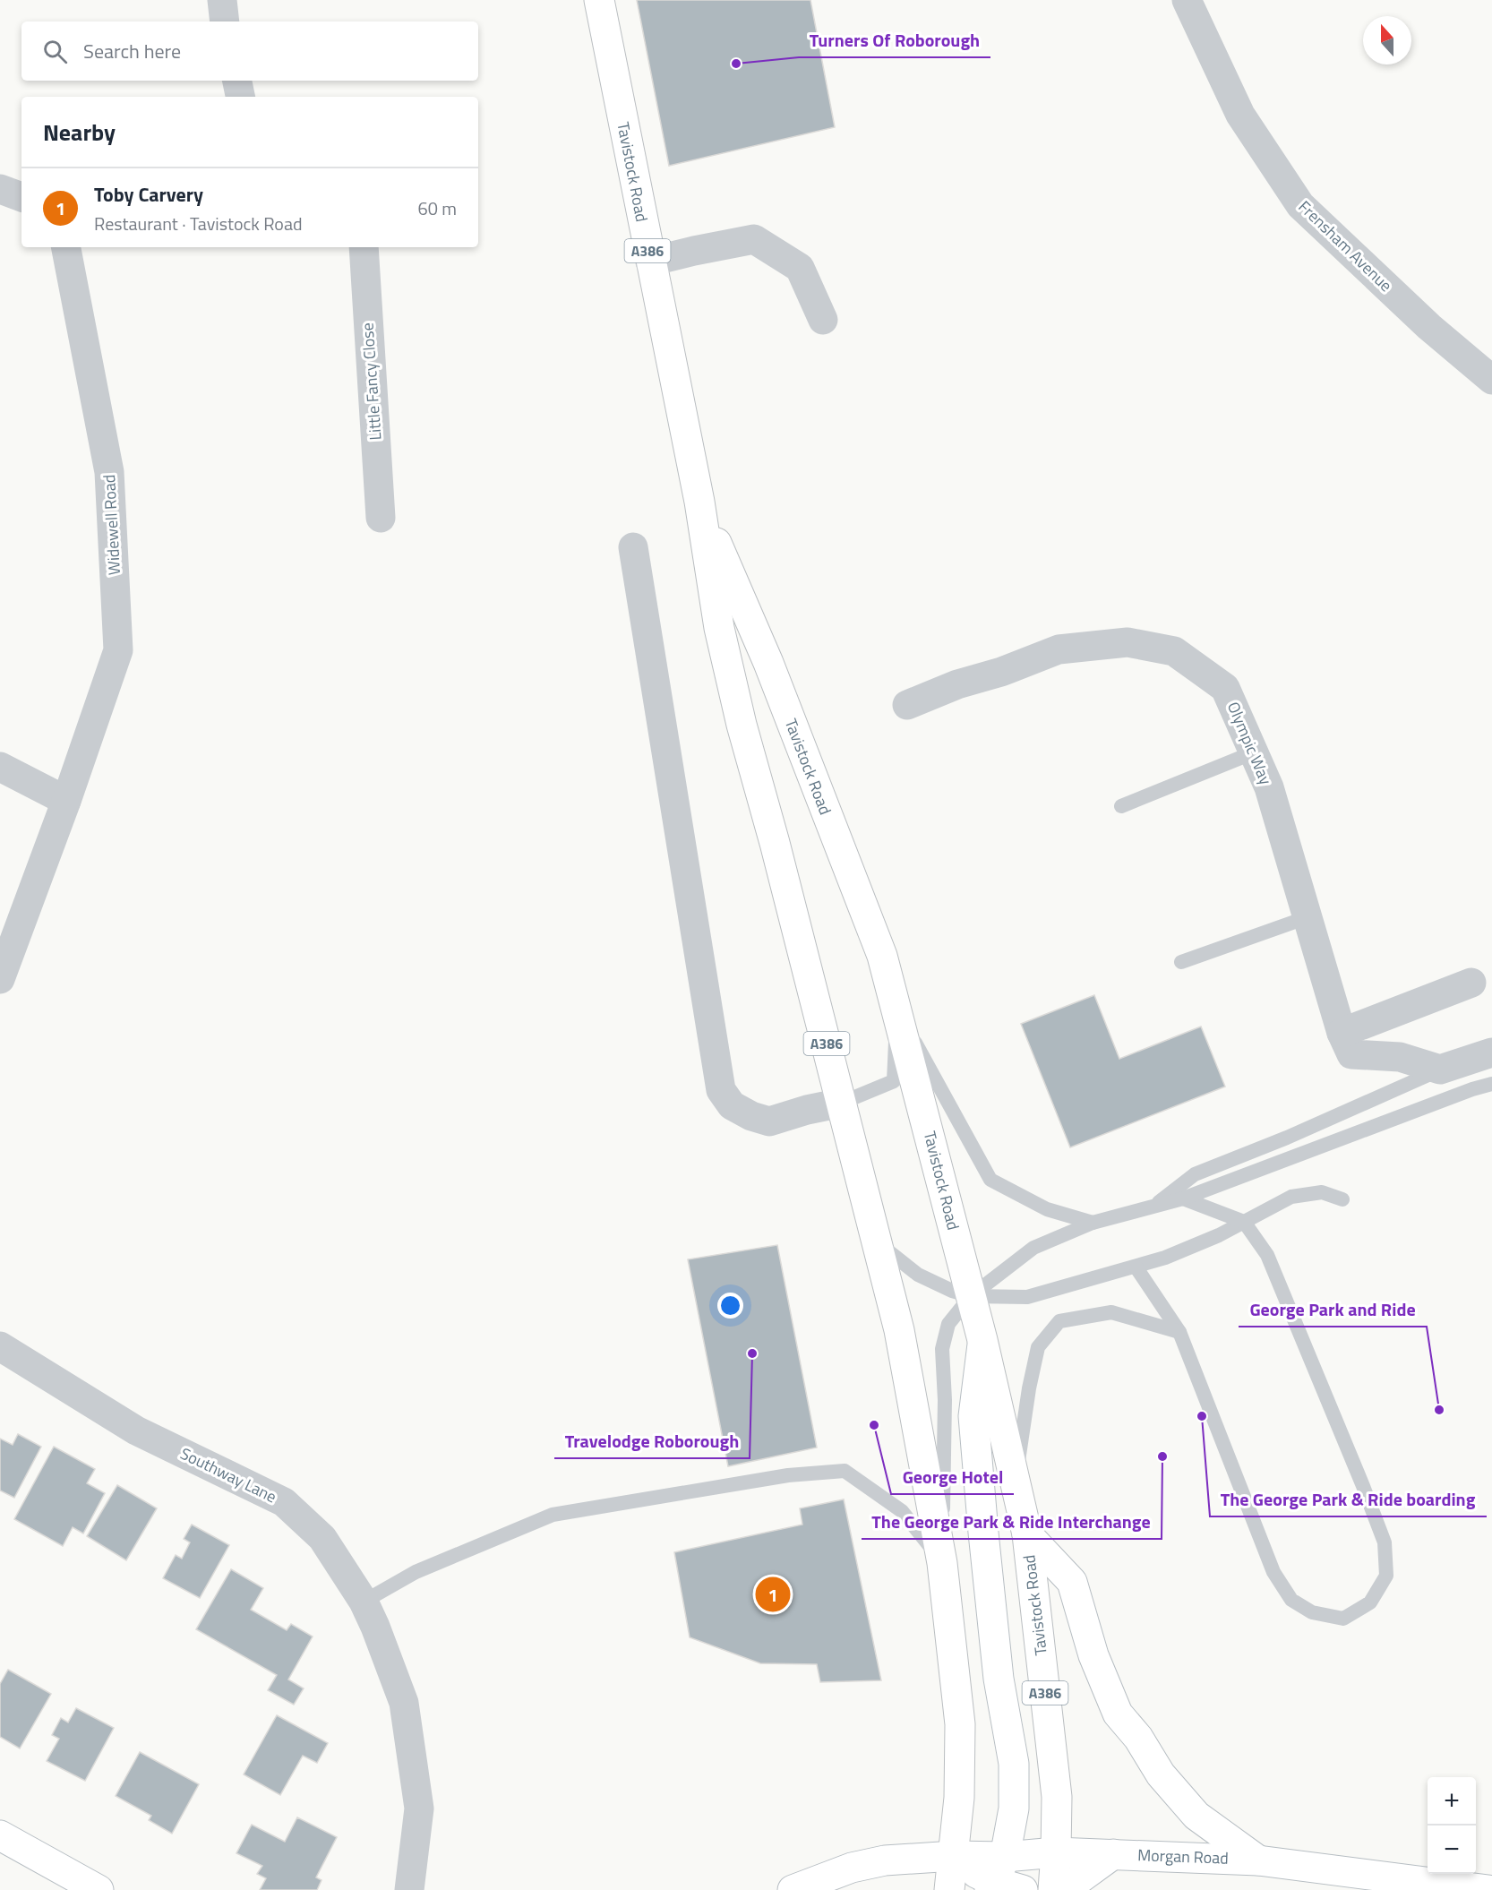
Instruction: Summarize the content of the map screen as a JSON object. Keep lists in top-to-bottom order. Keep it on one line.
{"streets":{"main road":["Tavistock Road","A386","Morgan Road"],"street":["Frensham Avenue","Little Fancy Close","Widewell Road","Olympic Way","Southway Lane"]},"crossings":[["Tavistock Road","Morgan Road"]],"places":["Turners Of Roborough","Travelodge Roborough","George Park and Ride","The George Park & Ride boarding","George Hotel","The George Park & Ride Interchange"],"north":"top","page":{"search":"Search here","heading":"Nearby","list":[{"mark":"1","name":"Toby Carvery","note":"Restaurant · Tavistock Road","value":"60 m"}],"pins":"1","map_buttons":["+","−"]}}
